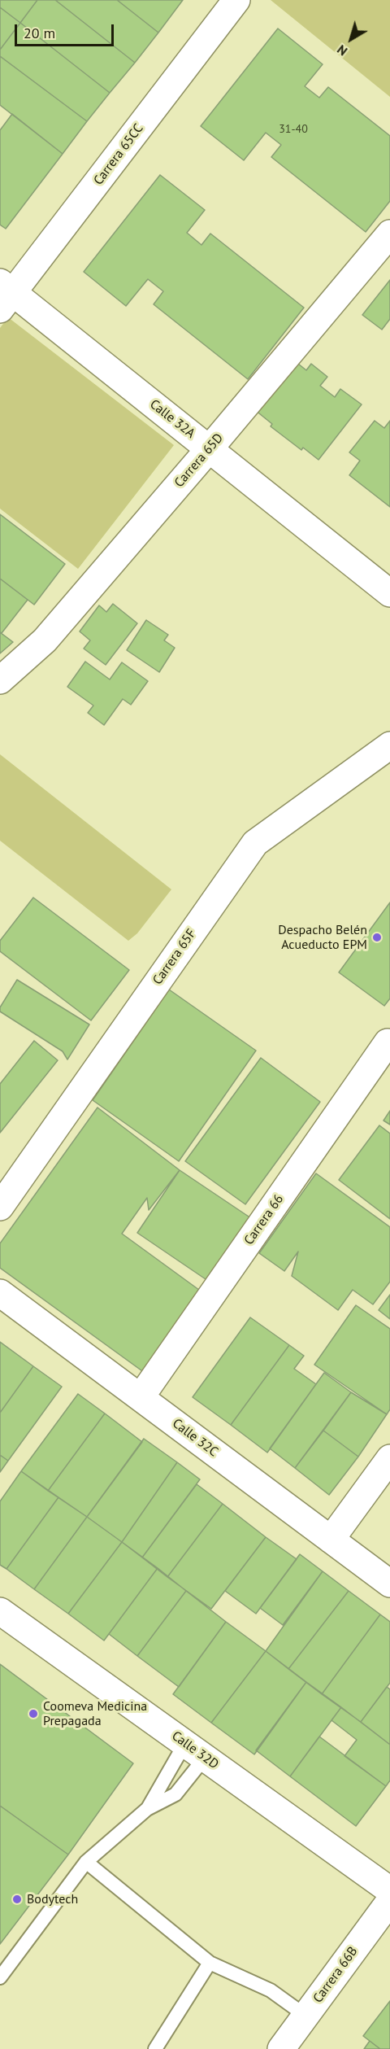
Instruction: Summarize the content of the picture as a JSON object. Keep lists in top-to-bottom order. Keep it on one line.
{"streets":{"street":["Carrera 65CC","Calle 32A","Carrera 65D","Carrera 65F","Carrera 66","Calle 32C","Calle 32D","Carrera 66B"]},"crossings":[["Carrera 65CC","Calle 32A"],["Calle 32A","Carrera 65D"],["Carrera 66","Calle 32C"]],"places":["Despacho Belén Acueducto EPM","Coomeva Medicina Prepagada","Bodytech"],"house_numbers":["31-40"],"scale_bar":"20 m","north":"bottom left"}
